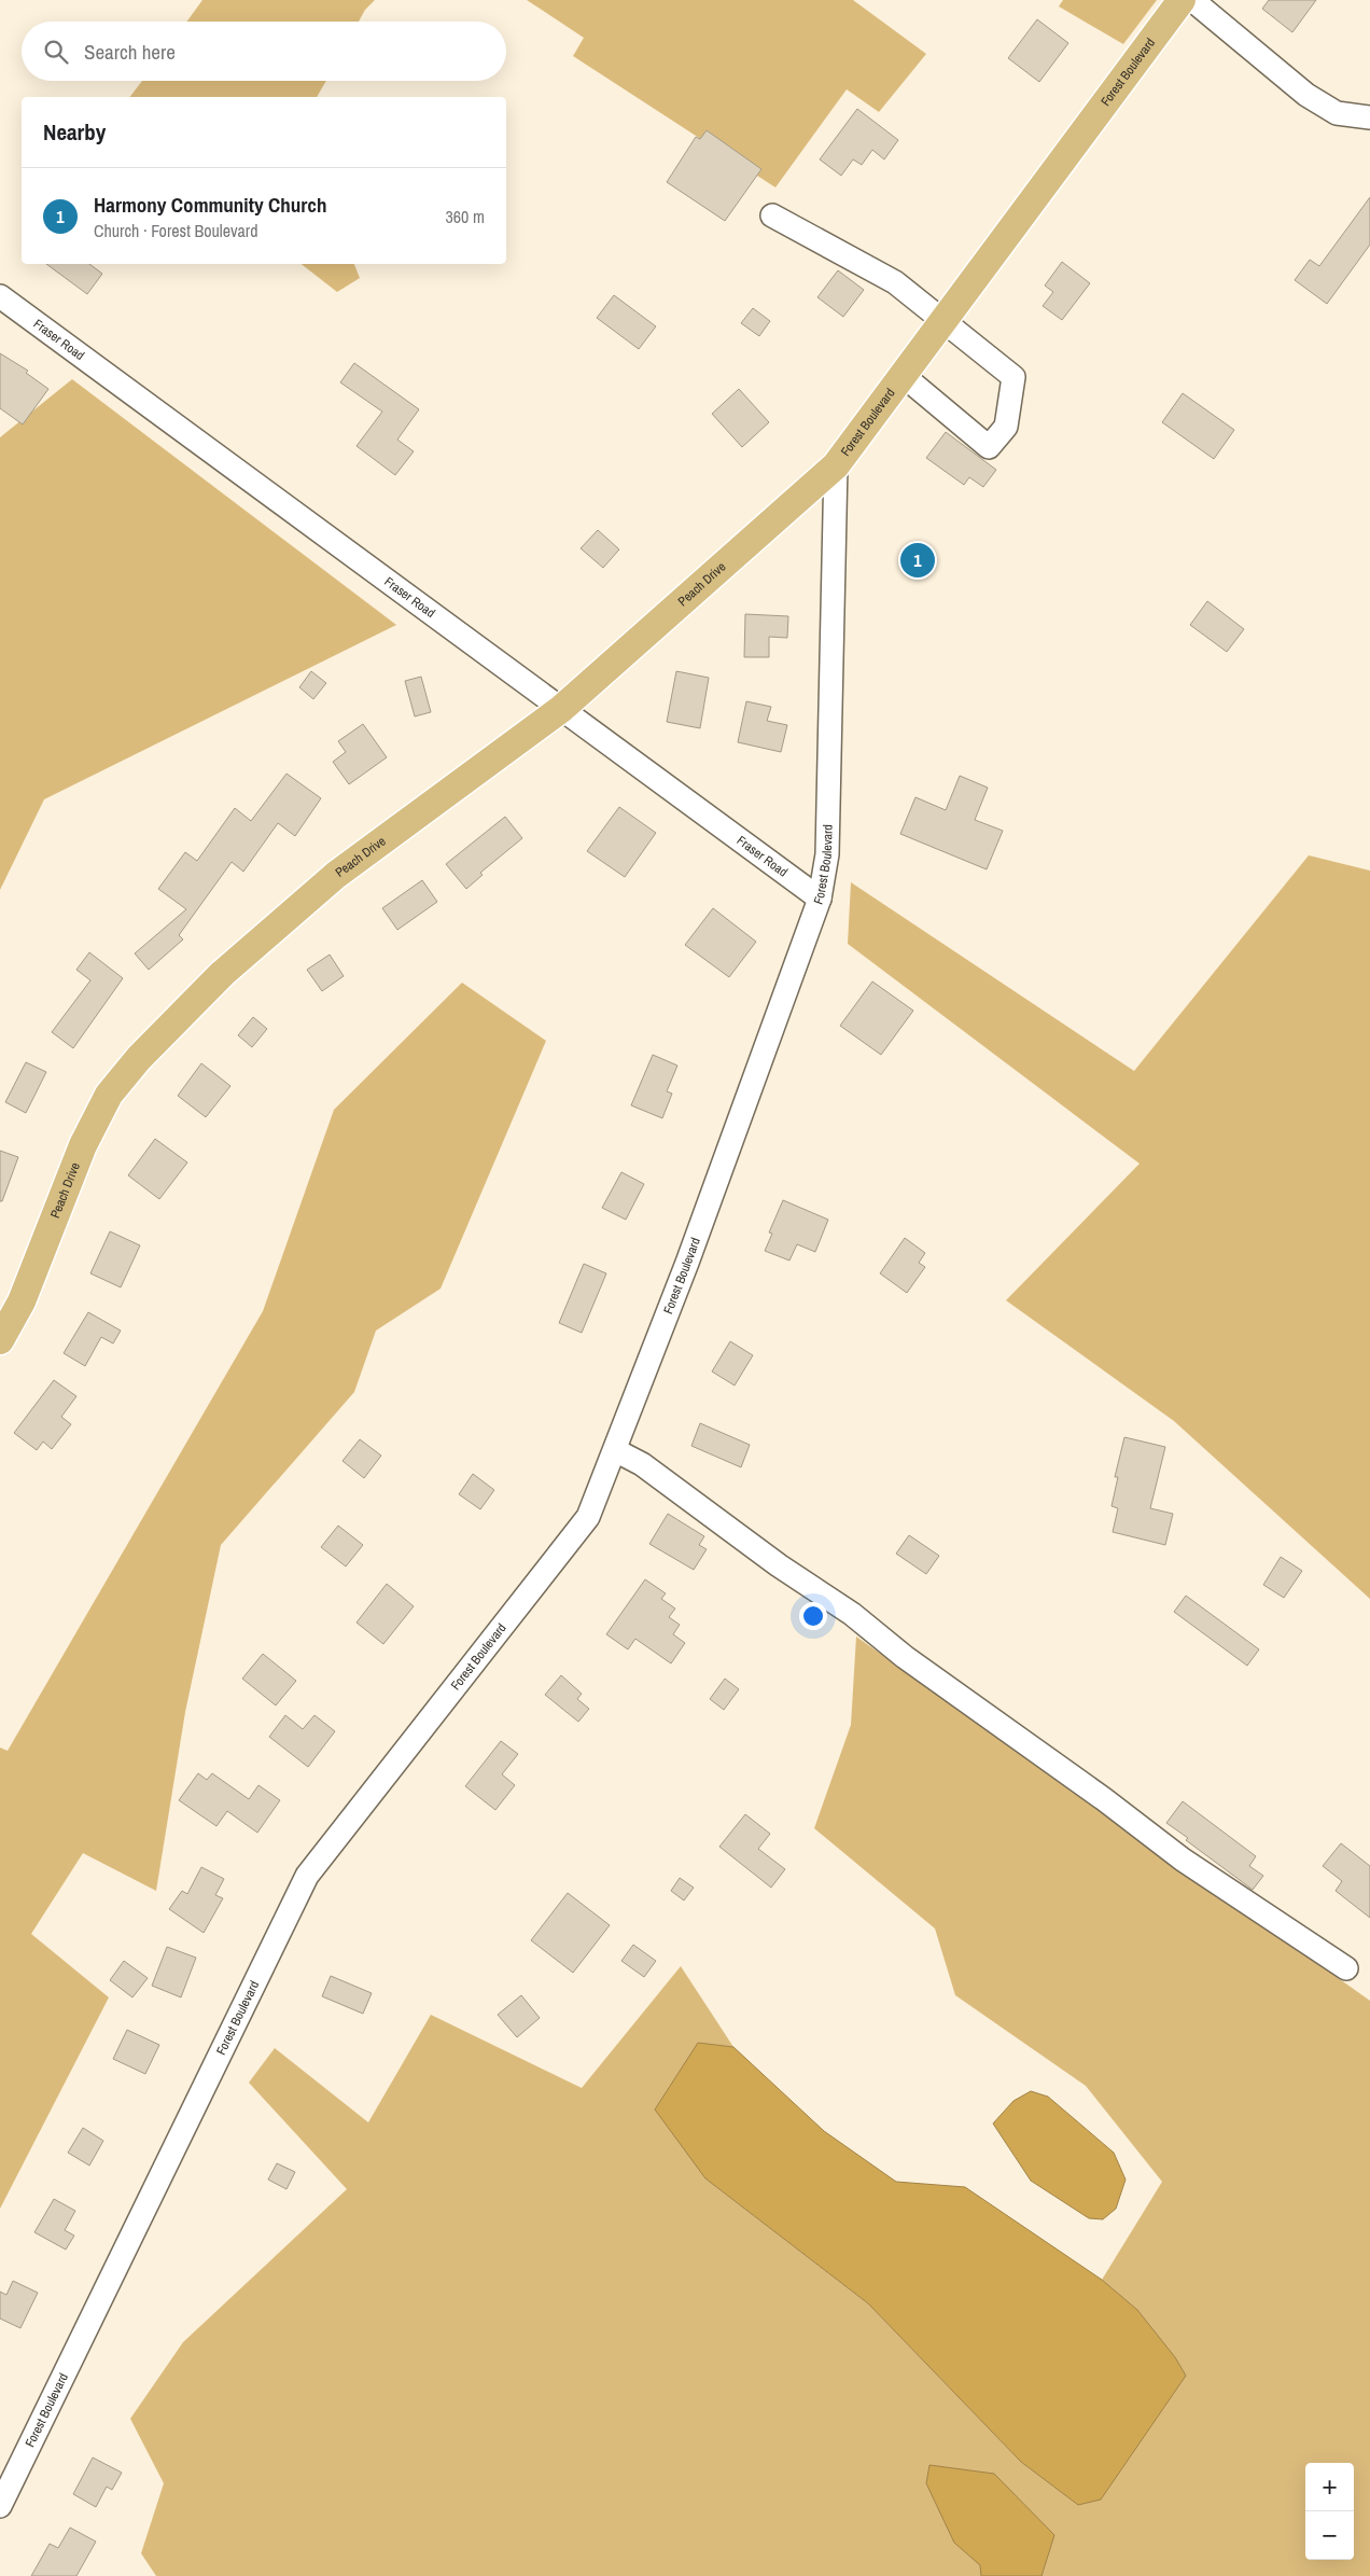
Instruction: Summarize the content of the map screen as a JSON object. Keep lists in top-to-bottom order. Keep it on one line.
{"streets":{"main road":["Forest Boulevard","Peach Drive"],"street":["Fraser Road"]},"crossings":[["Forest Boulevard","Fraser Road"],["Forest Boulevard","Peach Drive"],["Fraser Road","Peach Drive"]],"page":{"search":"Search here","heading":"Nearby","list":[{"mark":"1","name":"Harmony Community Church","note":"Church · Forest Boulevard","value":"360 m"}],"pins":"1","map_buttons":["+","−"]}}
